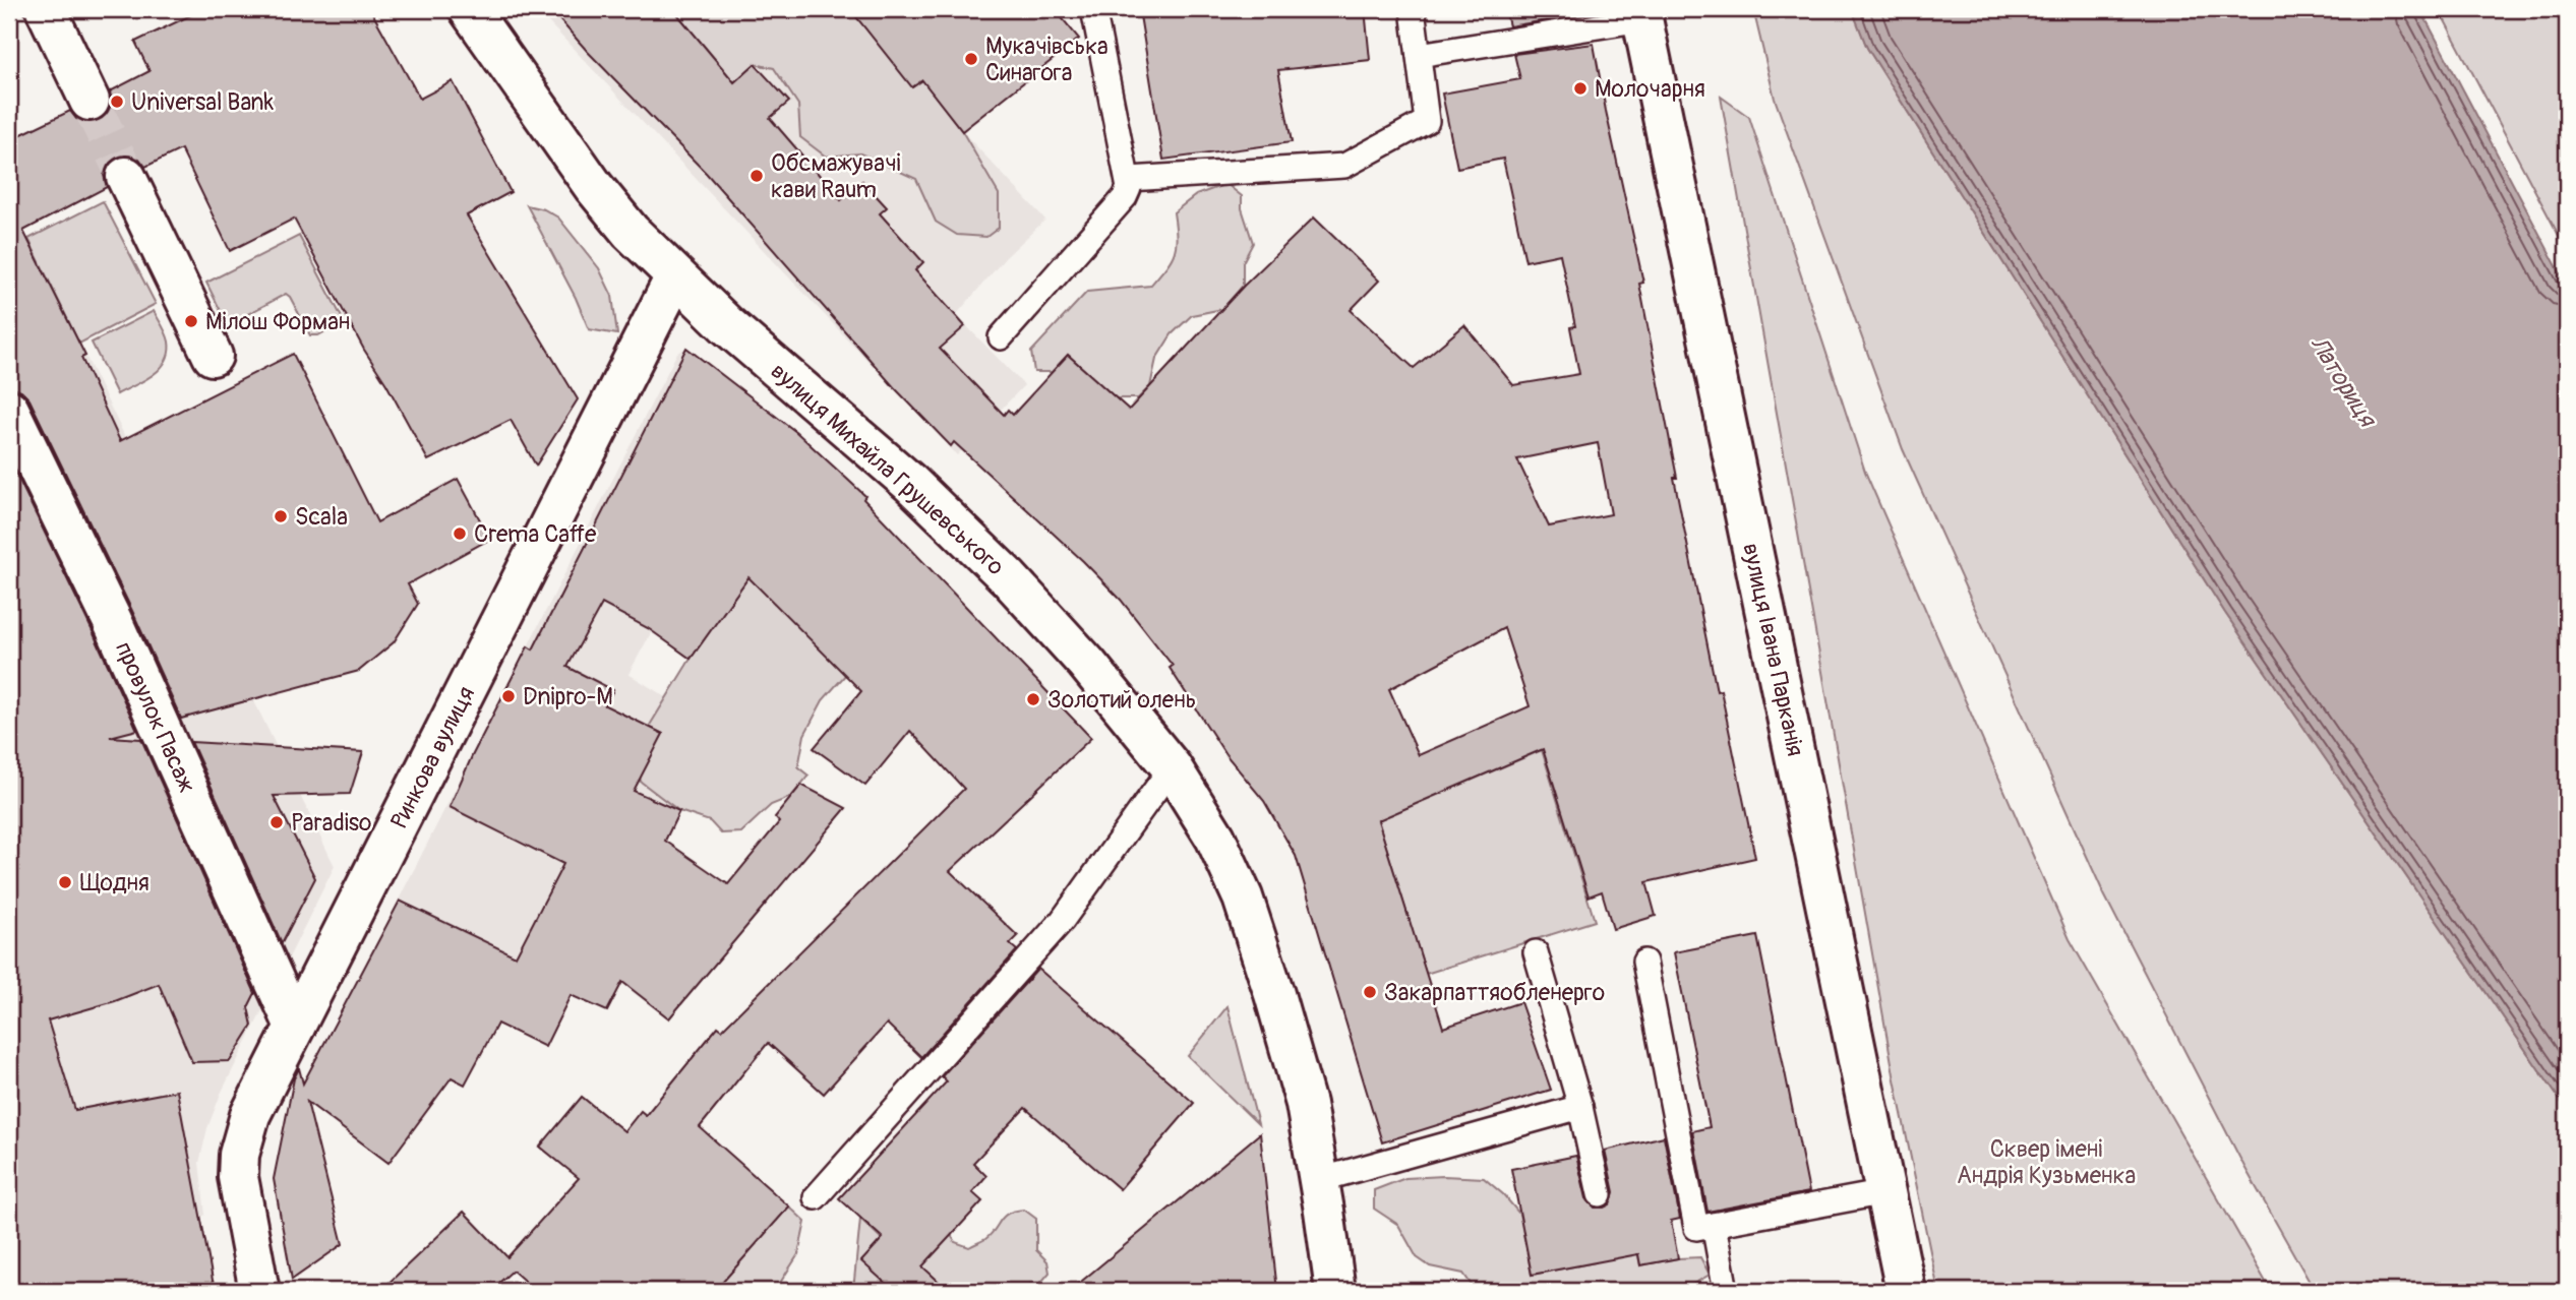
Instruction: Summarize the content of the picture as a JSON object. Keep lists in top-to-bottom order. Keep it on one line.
{"streets":{"street":["вулиця Михайла Грушевського","вулиця Івана Парканія","провулок Пасаж","Ринкова вулиця"]},"crossings":[["вулиця Михайла Грушевського","Ринкова вулиця"],["провулок Пасаж","Ринкова вулиця"]],"water":["Латориця"],"parks":["Сквер імені Андрія Кузьменка"],"places":["Мукачівська Синагога","Молочарня","Universal Bank","Обсмажувачі кави Raum","Мілош Форман","Scala","Crema Caffe","Dnipro-M","Золотий олень","Paradiso","Щодня","Закарпаттяобленерго"]}
